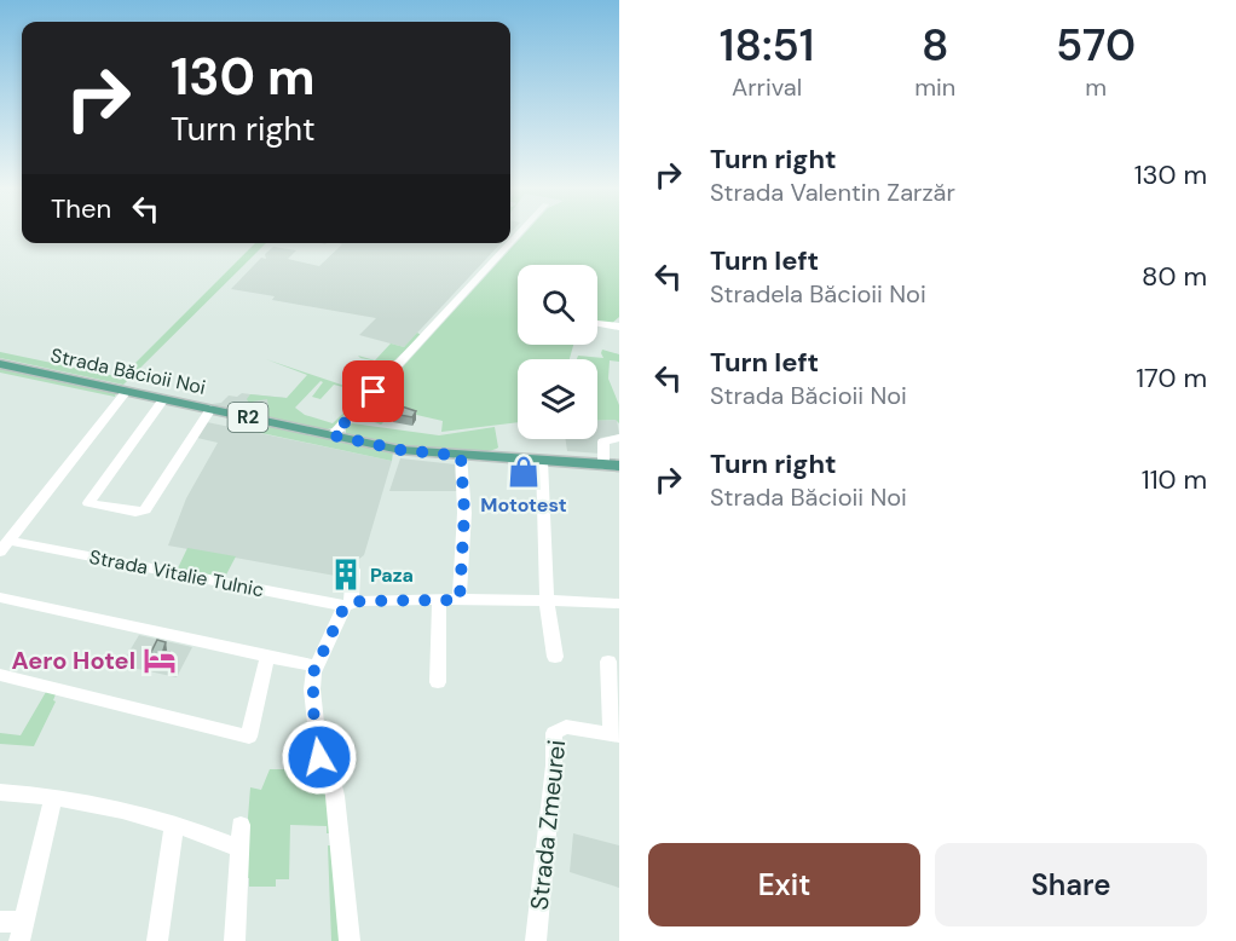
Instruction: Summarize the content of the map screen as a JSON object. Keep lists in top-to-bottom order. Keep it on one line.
{"streets":{"main road":["Strada Băcioii Noi","R2"],"street":["Strada Vitalie Tulnic","Strada Zmeurei"]},"places":{"shop":["Mototest"],"building":["Paza"],"hotel":["Aero Hotel"]},"page":{"eta":["18:51","Arrival","8","min","570","m"],"turn":["130 m","Turn right"],"list":[{"name":"Turn right","note":"Strada Valentin Zarzăr","value":"130 m"},{"name":"Turn left","note":"Stradela Băcioii Noi","value":"80 m"},{"name":"Turn left","note":"Strada Băcioii Noi","value":"170 m"},{"name":"Turn right","note":"Strada Băcioii Noi","value":"110 m"}],"then":"Then","buttons":["Exit","Share"]}}
